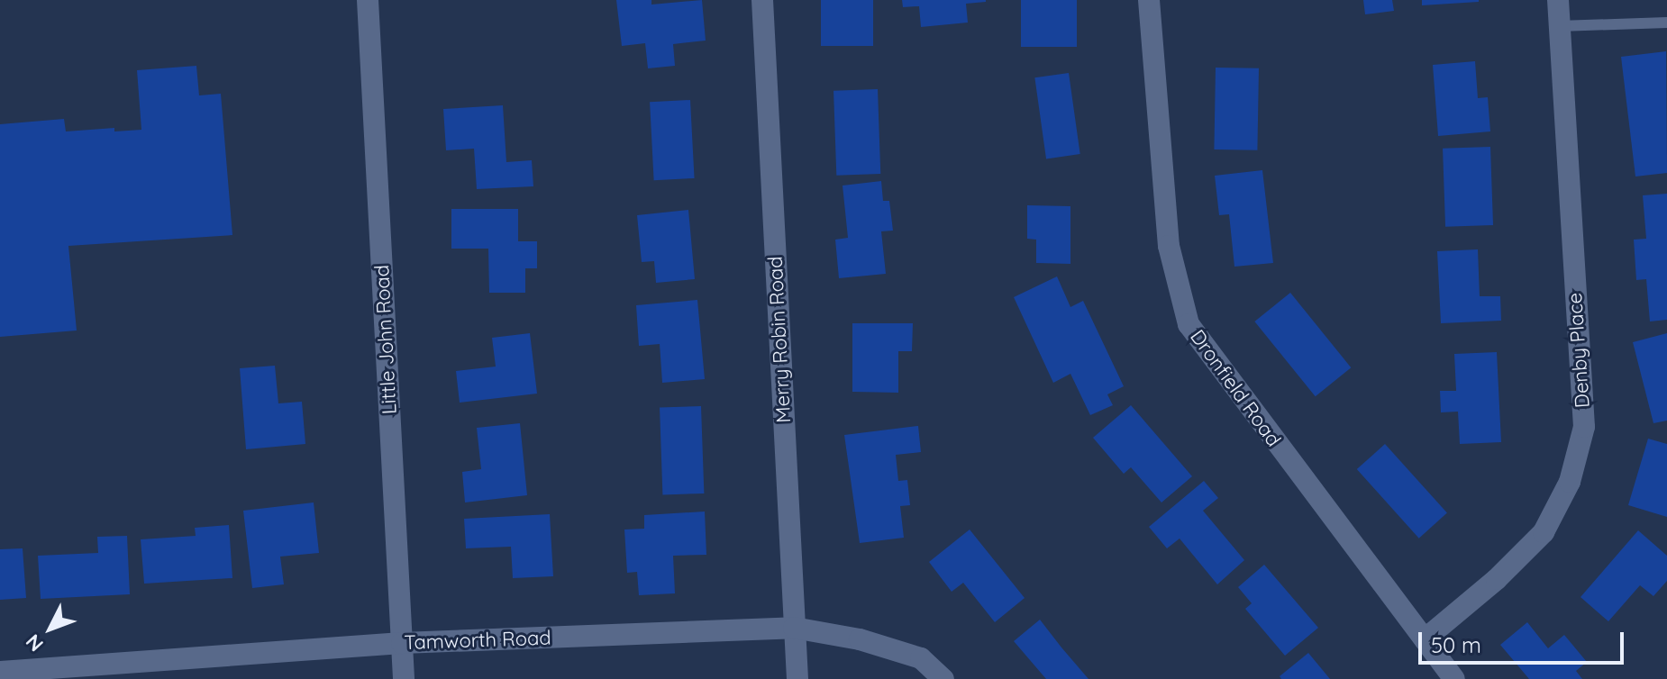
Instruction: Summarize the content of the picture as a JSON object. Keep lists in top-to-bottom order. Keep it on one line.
{"streets":{"street":["Little John Road","Merry Robin Road","Denby Place","Dronfield Road","Tamworth Road"]},"crossings":[["Little John Road","Tamworth Road"],["Merry Robin Road","Tamworth Road"],["Denby Place","Dronfield Road"]],"scale_bar":"50 m","north":"bottom left"}
